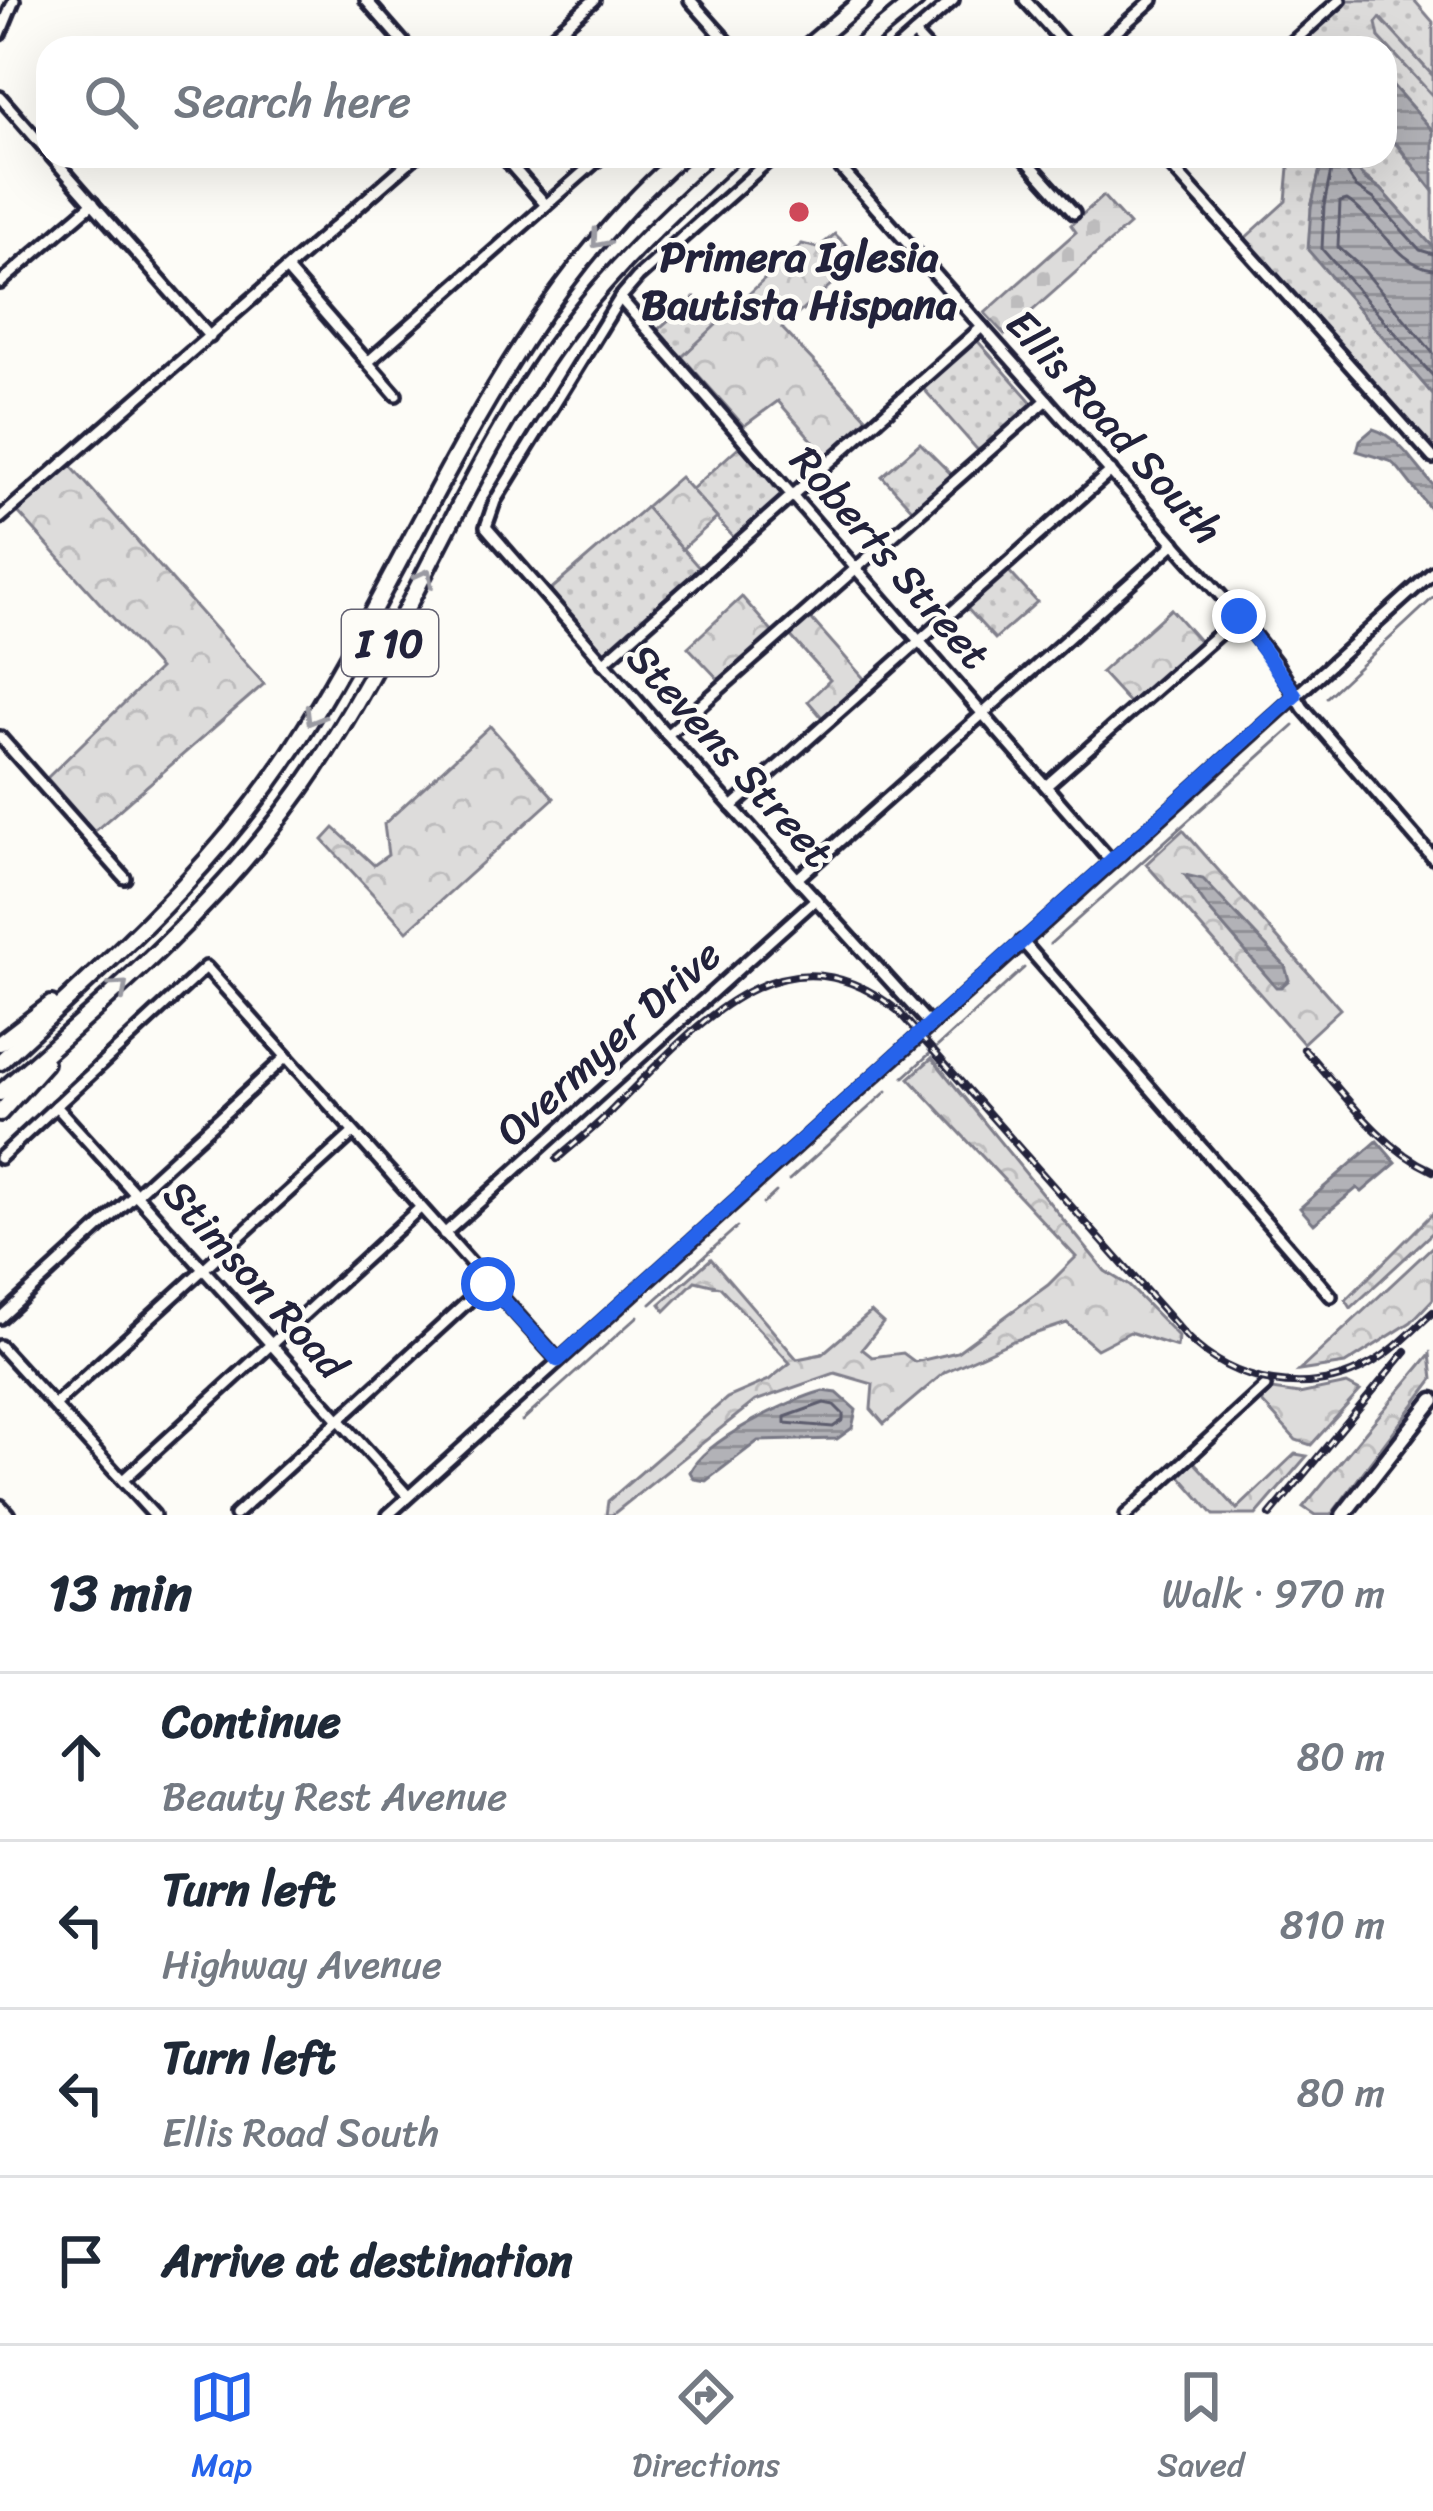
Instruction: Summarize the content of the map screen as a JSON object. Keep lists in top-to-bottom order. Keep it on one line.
{"streets":{"highway":["I 10"],"street":["Ellis Road South","Roberts Street","Stevens Street","Overmyer Drive","Stimson Road"]},"crossings":[["Roberts Street","Stevens Street"],["Stevens Street","Overmyer Drive"]],"places":["Primera Iglesia Bautista Hispana"],"page":{"search":"Search here","heading":["13 min","Walk · 970 m"],"list":[["Continue","Beauty Rest Avenue","80 m"],["Turn left","Highway Avenue","810 m"],["Turn left","Ellis Road South","80 m"],"Arrive at destination"],"nav":["Map","Directions","Saved"]}}
